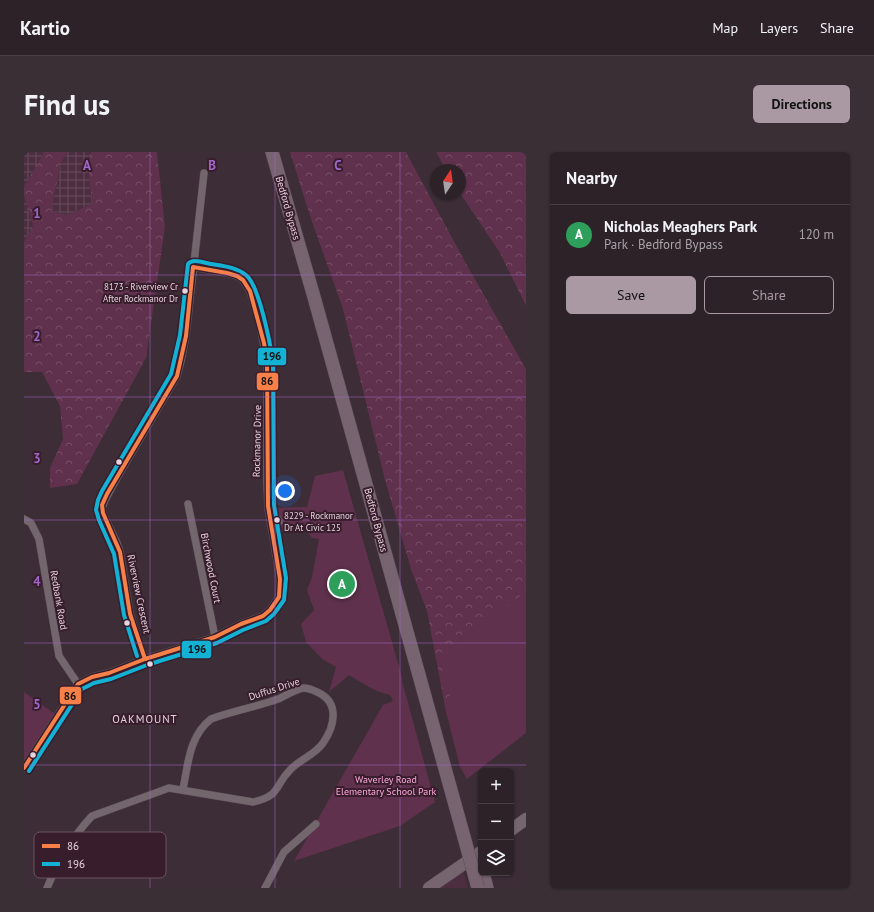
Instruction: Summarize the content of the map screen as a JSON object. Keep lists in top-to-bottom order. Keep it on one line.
{"streets":{"highway":["Bedford Bypass"],"street":["Rockmanor Drive","Birchwood Court","Riverview Crescent","Redbank Road","Duffus Drive"]},"crossings":[["Rockmanor Drive","Birchwood Court"],["Rockmanor Drive","Riverview Crescent"],["Rockmanor Drive","Redbank Road"]],"districts":["OAKMOUNT"],"parks":["Waverley Road Elementary School Park"],"places":["8173 - Riverview Cr After Rockmanor Dr","8229 - Rockmanor Dr At Civic 125"],"lines":["transit line 196","transit line 86"],"legend":["86","196"],"north":"top","page":{"header":"Kartio","nav":["Map","Layers","Share"],"buttons":["Directions",["Save","Share"]],"title":"Find us","heading":"Nearby","list":[{"mark":"A","name":"Nicholas Meaghers Park","note":"Park · Bedford Bypass","value":"120 m"}],"pins":"A","map_buttons":["+","−"]},"grid":{"columns":["A","B","C"],"rows":["1","2","3","4","5"]}}
